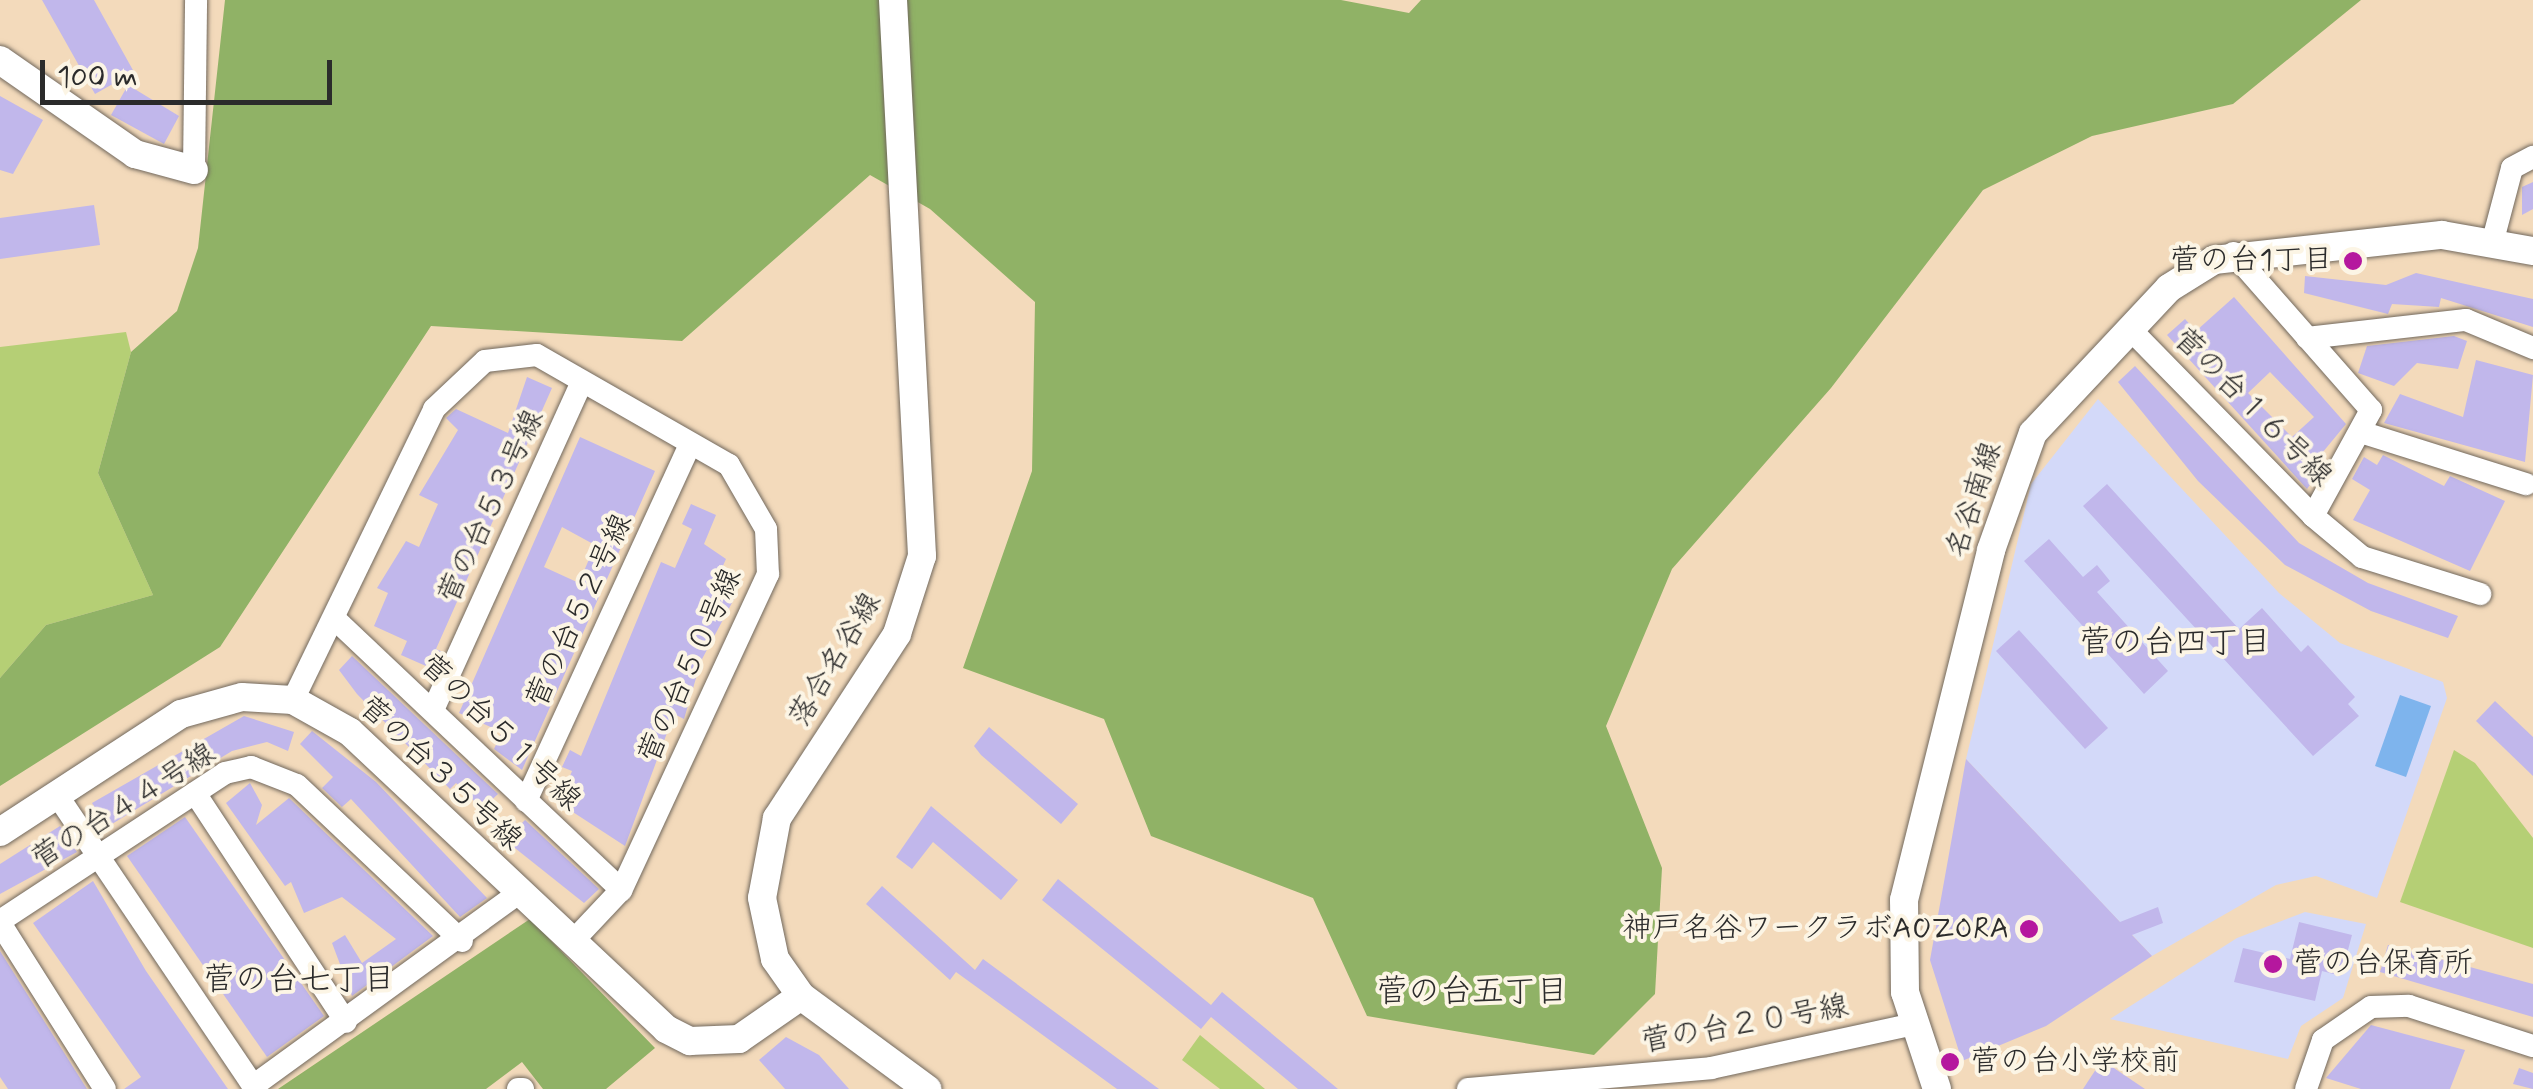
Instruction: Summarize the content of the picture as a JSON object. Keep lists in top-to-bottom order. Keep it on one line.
{"streets":{"street":["菅の台１６号線","名谷南線","菅の台５３号線","菅の台５２号線","落合名谷線","菅の台５０号線","菅の台５１号線","菅の台３５号線","菅の台４４号線","菅の台２０号線"]},"crossings":[["菅の台１６号線","名谷南線"],["名谷南線","菅の台２０号線"],["菅の台５３号線","菅の台５０号線"],["菅の台５３号線","菅の台５１号線"],["菅の台５２号線","菅の台５０号線"],["菅の台５２号線","菅の台５１号線"],["落合名谷線","菅の台３５号線"],["菅の台５０号線","菅の台５１号線"],["菅の台５０号線","菅の台３５号線"]],"districts":["菅の台四丁目","菅の台七丁目","菅の台五丁目"],"places":["菅の台1丁目","神戸名谷ワークラボAOZORA","菅の台保育所","菅の台小学校前"],"scale_bar":"100 m"}
